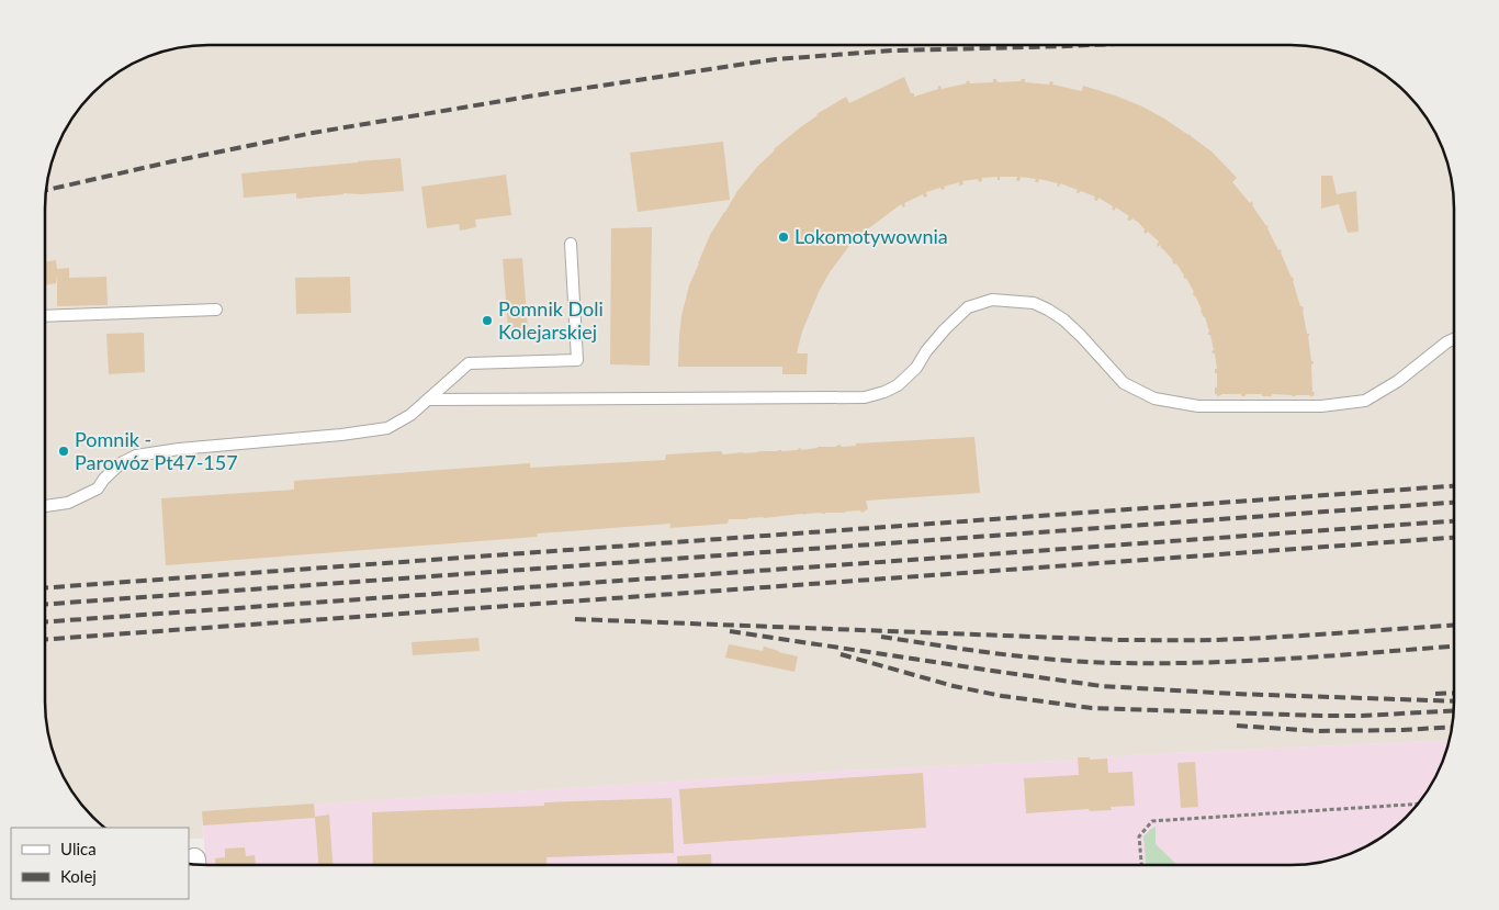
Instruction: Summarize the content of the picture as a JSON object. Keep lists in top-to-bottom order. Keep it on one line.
{"places":["Lokomotywownia","Pomnik Doli Kolejarskiej","Pomnik - Parowóz Pt47-157"],"legend":["Ulica","Kolej"]}
